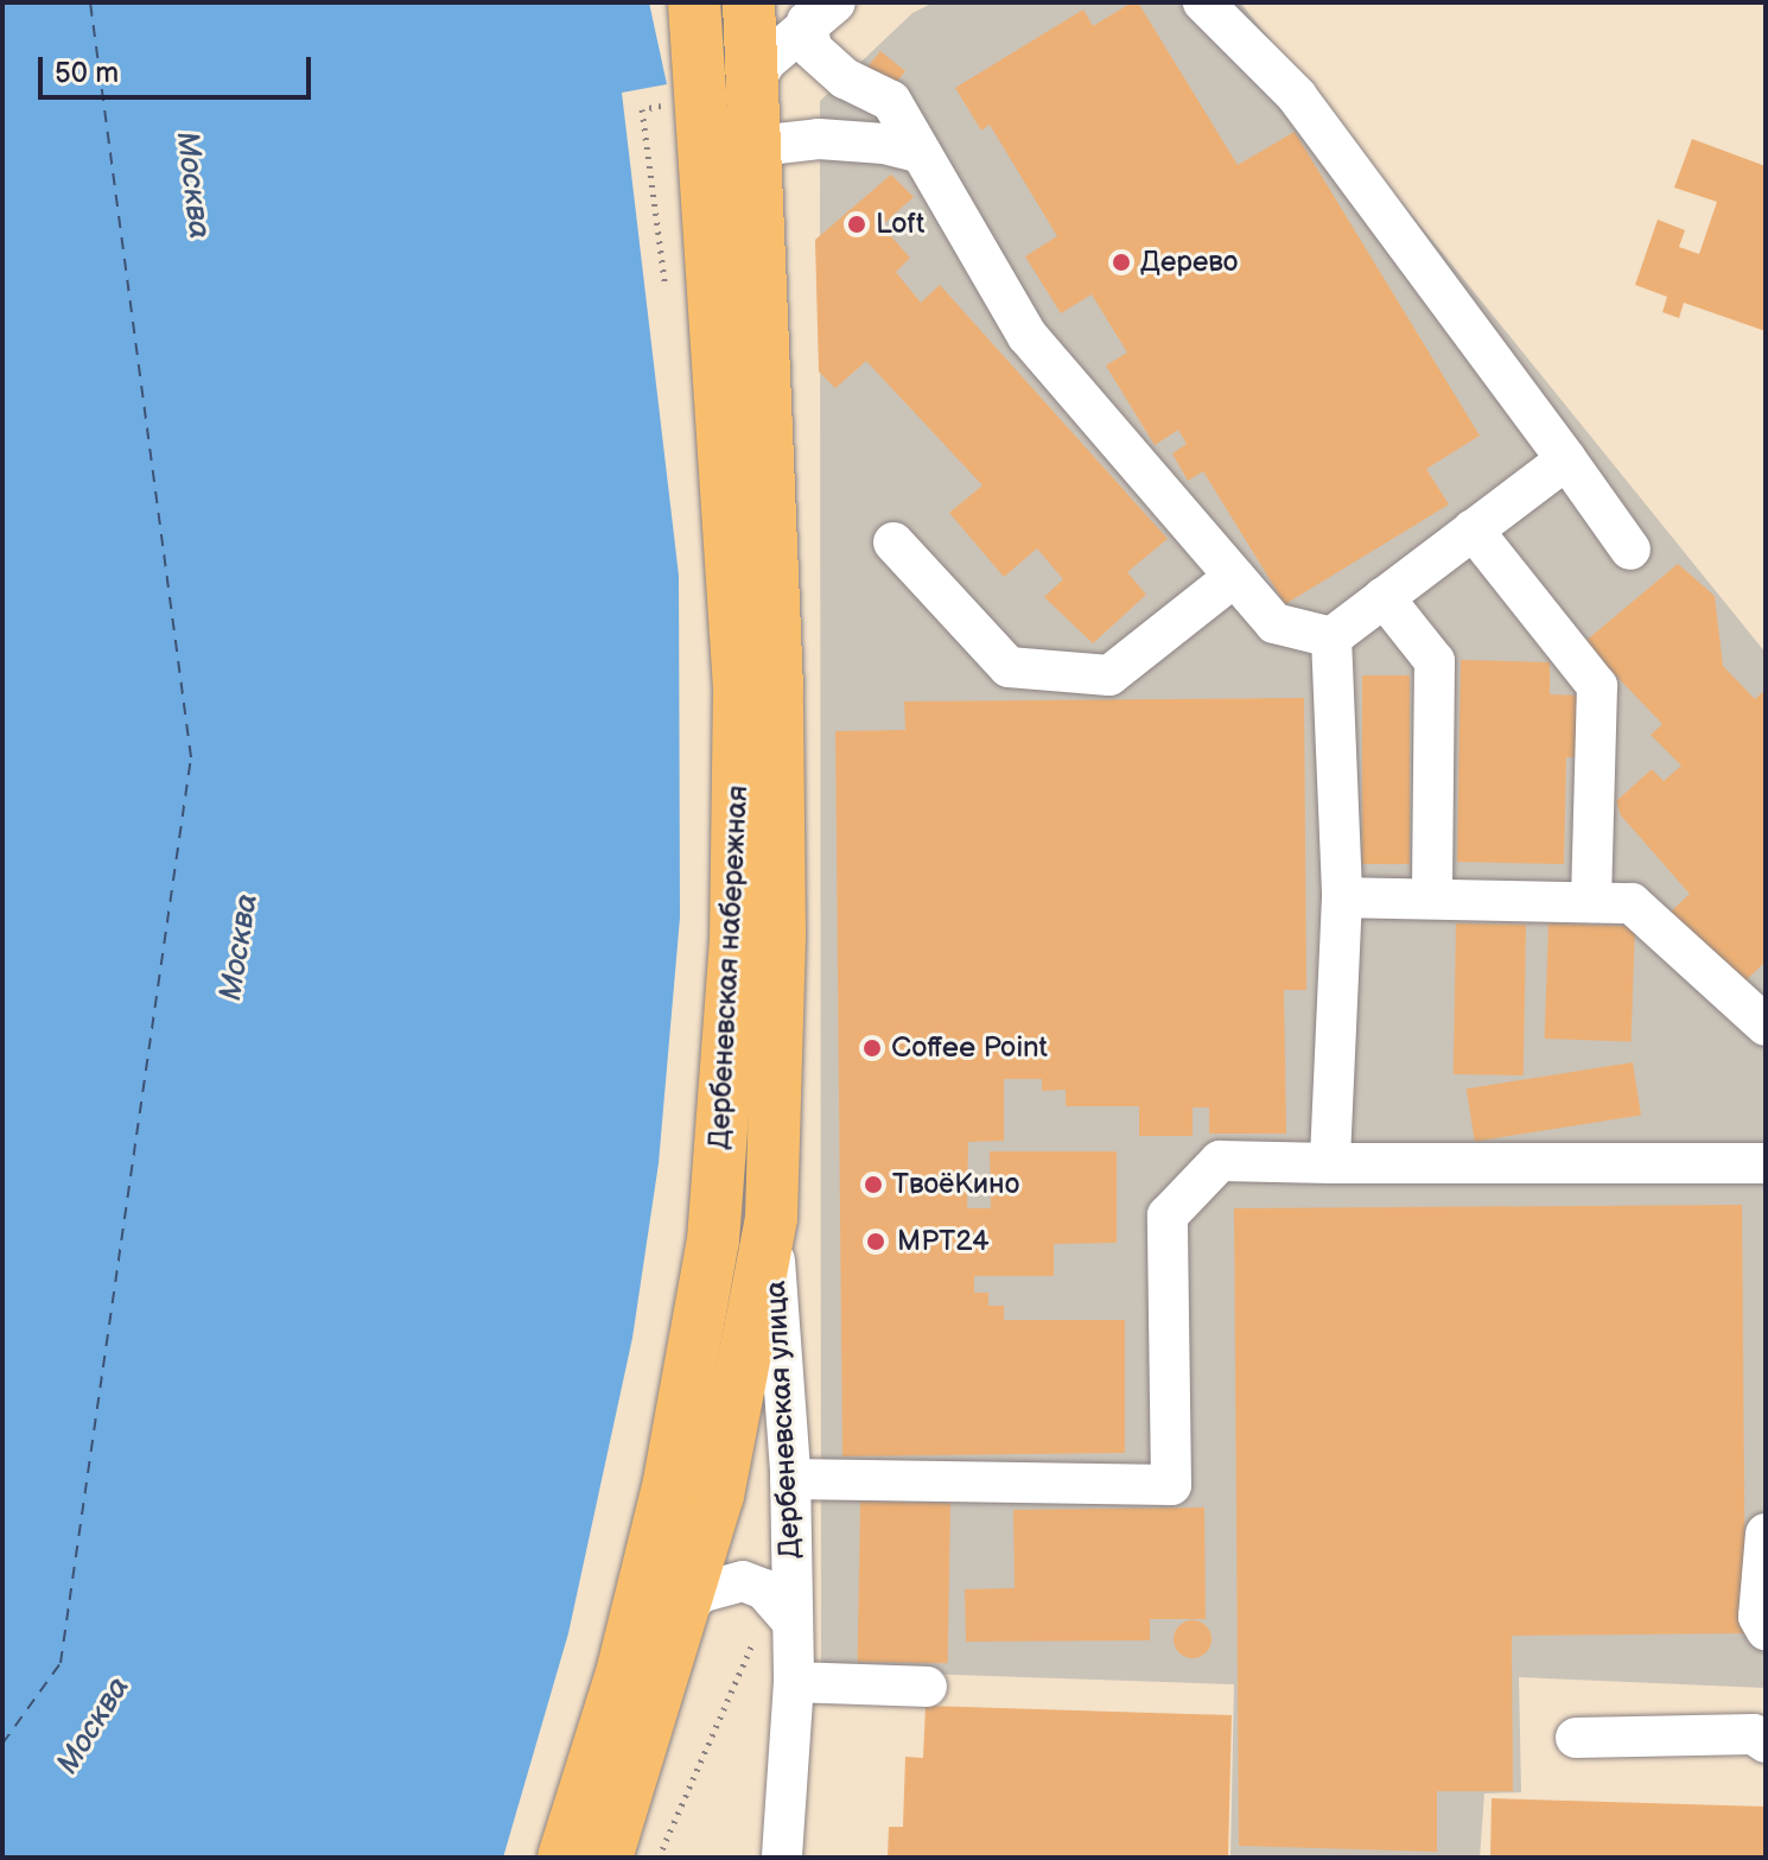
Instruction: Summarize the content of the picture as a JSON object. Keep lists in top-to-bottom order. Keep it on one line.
{"streets":{"main road":["Дербеневская набережная"],"street":["Дербеневская улица"]},"crossings":[["Дербеневская набережная","Дербеневская улица"]],"water":["Москва"],"places":["Loft","Дерево","Coffee Point","ТвоёКино","МРТ24"],"scale_bar":"50 m"}
